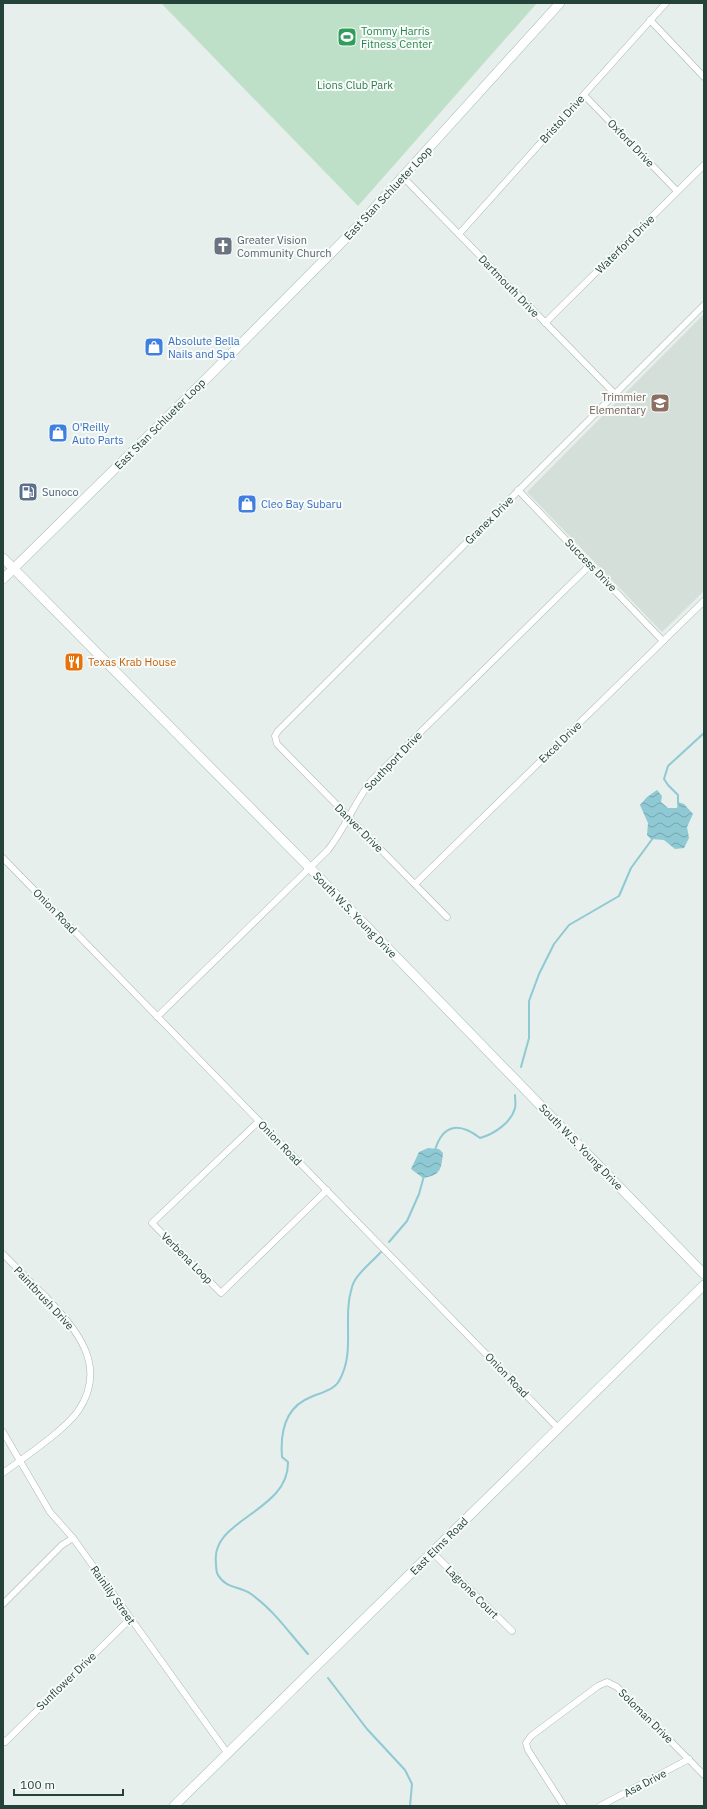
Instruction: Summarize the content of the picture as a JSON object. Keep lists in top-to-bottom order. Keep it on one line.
{"streets":{"main road":["East Stan Schlueter Loop","South W.S. Young Drive","East Elms Road"],"street":["Bristol Drive","Oxford Drive","Waterford Drive","Dartmouth Drive","Granex Drive","Success Drive","Excel Drive","Southport Drive","Danver Drive","Onion Road","Verbena Loop","Paintbrush Drive","Lagrone Court","Rainlily Street","Sunflower Drive","Soloman Drive","Asa Drive"]},"crossings":[["Bristol Drive","Oxford Drive"],["Bristol Drive","Dartmouth Drive"],["Oxford Drive","Waterford Drive"],["East Stan Schlueter Loop","Dartmouth Drive"],["East Stan Schlueter Loop","South W.S. Young Drive"],["Waterford Drive","Dartmouth Drive"],["Dartmouth Drive","Granex Drive"],["Granex Drive","Success Drive"],["Granex Drive","Danver Drive"],["Success Drive","Excel Drive"],["Success Drive","Southport Drive"],["Excel Drive","Danver Drive"],["Southport Drive","Danver Drive"],["Southport Drive","Onion Road"],["Southport Drive","South W.S. Young Drive"],["Onion Road","Verbena Loop"],["Onion Road","East Elms Road"],["Paintbrush Drive","Rainlily Street"],["East Elms Road","Lagrone Court"],["East Elms Road","Rainlily Street"],["Rainlily Street","Sunflower Drive"],["Soloman Drive","Asa Drive"]],"parks":["Lions Club Park"],"places":{"sports":["Tommy Harris Fitness Center"],"church":["Greater Vision Community Church"],"shop":["Absolute Bella Nails and Spa","O'Reilly Auto Parts","Cleo Bay Subaru"],"school or university":["Trimmier Elementary"],"fuel station":["Sunoco"],"restaurant":["Texas Krab House"]},"scale_bar":"100 m"}
